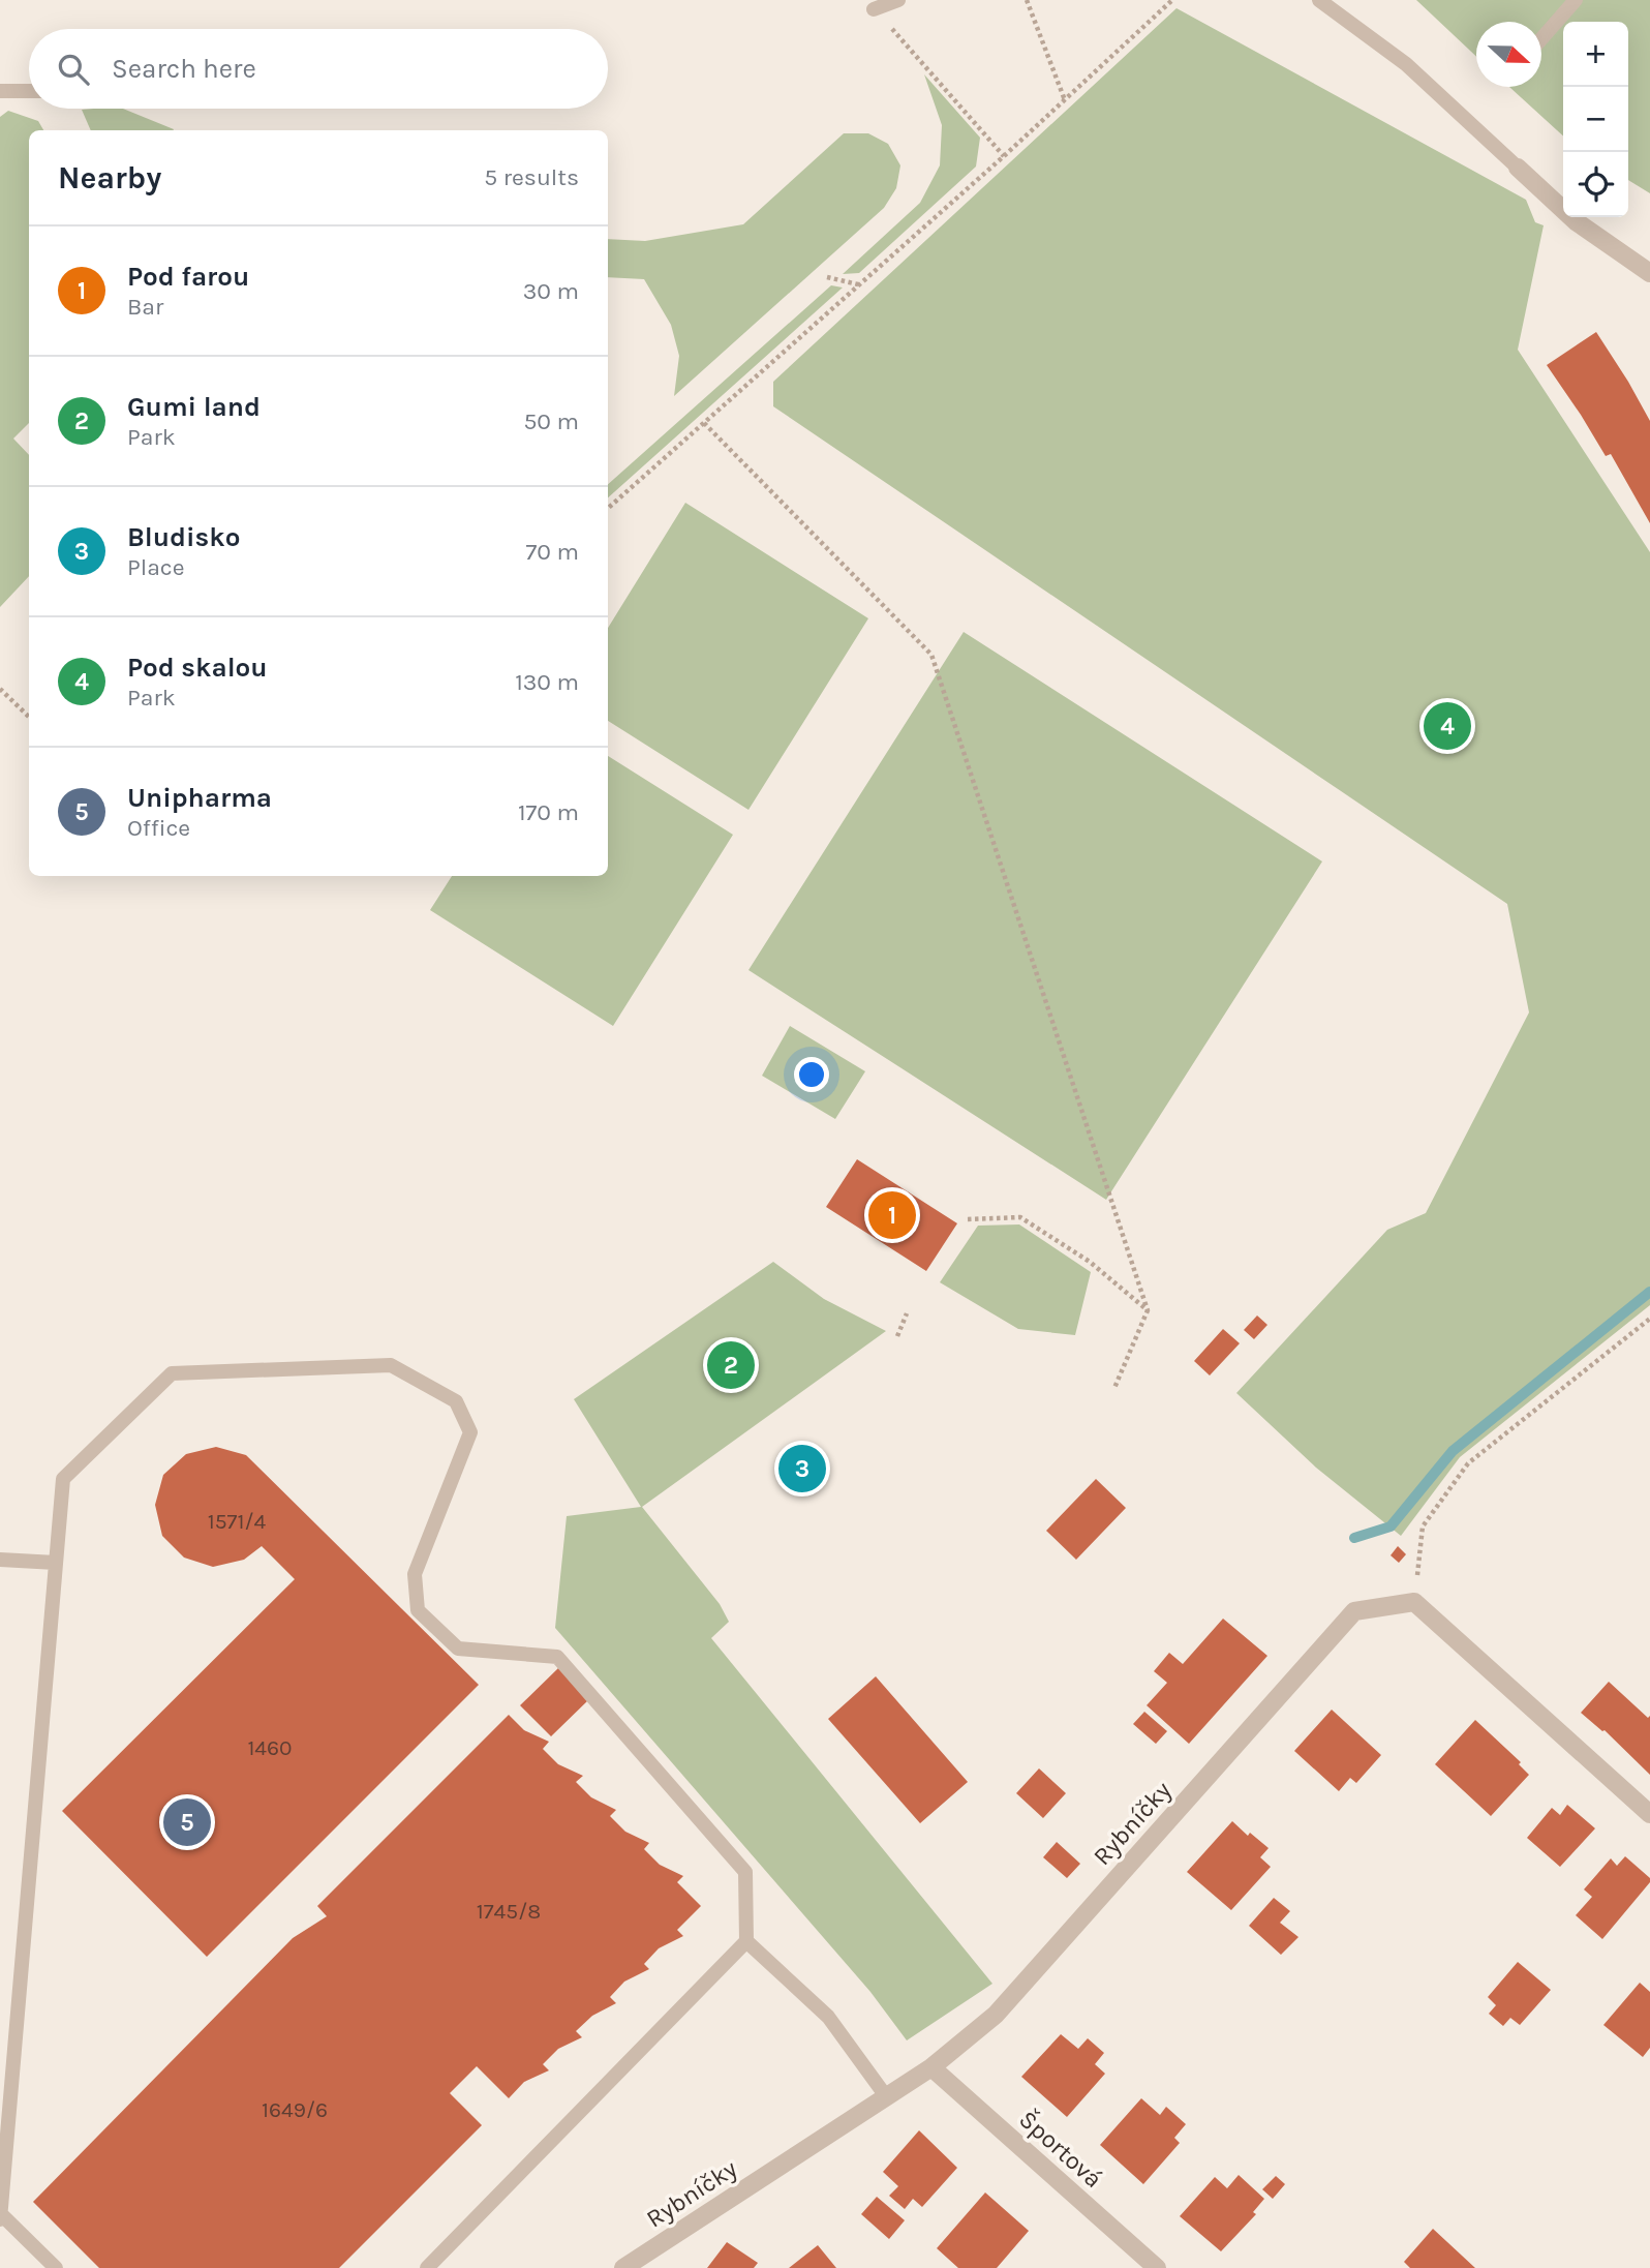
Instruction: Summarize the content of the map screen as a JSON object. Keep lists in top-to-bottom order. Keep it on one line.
{"streets":{"street":["Rybníčky","Športová"]},"crossings":[["Rybníčky","Športová"]],"house_numbers":["1571/4","1460","1745/8","1649/6"],"north":"right","page":{"map_buttons":["+","−"],"search":"Search here","heading":["Nearby","5 results"],"list":[{"mark":"1","name":"Pod farou","note":"Bar","value":"30 m"},{"mark":"2","name":"Gumi land","note":"Park","value":"50 m"},{"mark":"3","name":"Bludisko","note":"Place","value":"70 m"},{"mark":"4","name":"Pod skalou","note":"Park","value":"130 m"},{"mark":"5","name":"Unipharma","note":"Office","value":"170 m"}],"pins":["4","1","2","3","5"]}}
